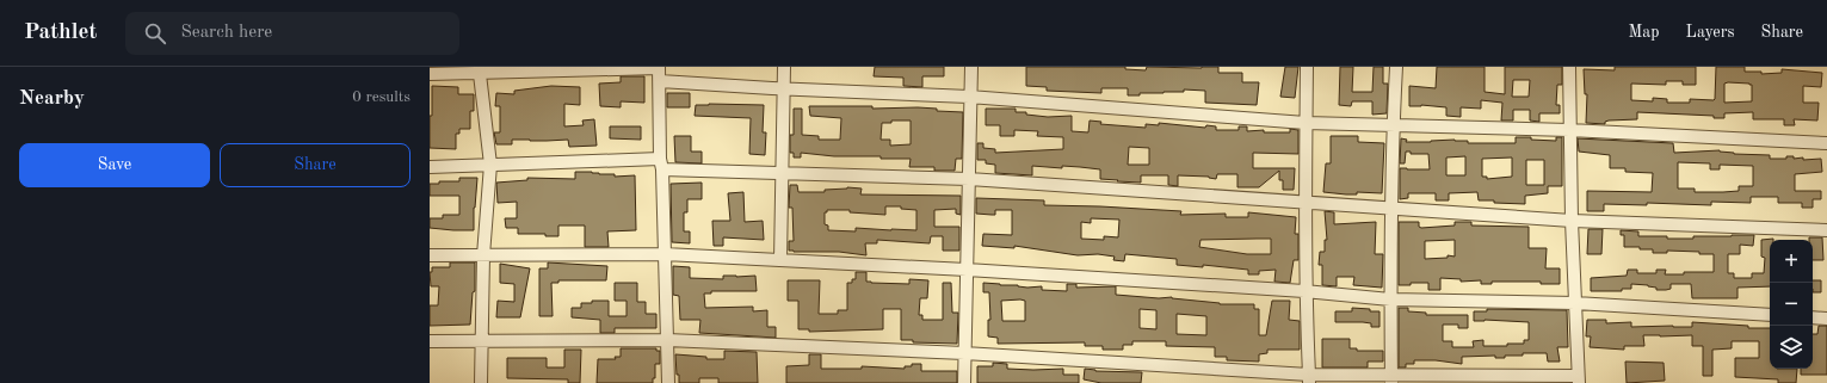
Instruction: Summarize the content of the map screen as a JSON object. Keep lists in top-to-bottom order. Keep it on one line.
{"page":{"header":"Pathlet","search":"Search here","nav":["Map","Layers","Share"],"heading":["Nearby","0 results"],"buttons":["Save","Share"],"map_buttons":["+","−"]}}
